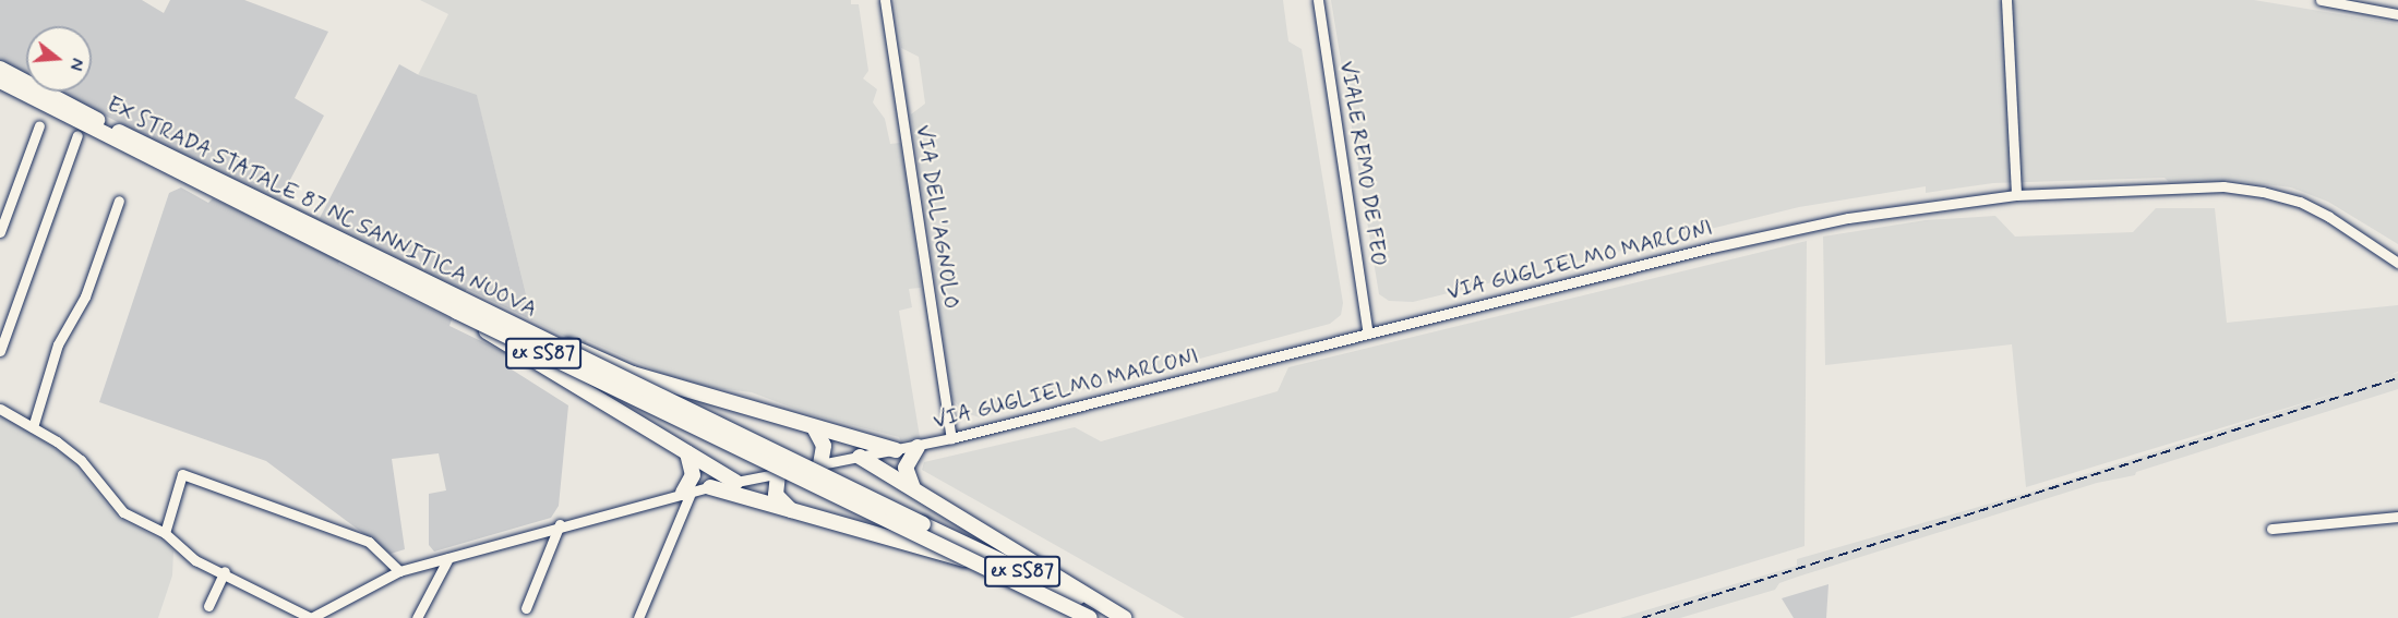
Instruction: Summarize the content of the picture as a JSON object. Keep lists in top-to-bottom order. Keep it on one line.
{"streets":{"highway":["EX STRADA STATALE 87 NC SANNITICA NUOVA","ex SS87"],"street":["VIALE REMO DE FEO","VIA DELL'AGNOLO","VIA GUGLIELMO MARCONI"]},"crossings":[["VIALE REMO DE FEO","VIA GUGLIELMO MARCONI"],["VIA DELL'AGNOLO","VIA GUGLIELMO MARCONI"]],"north":"right"}
